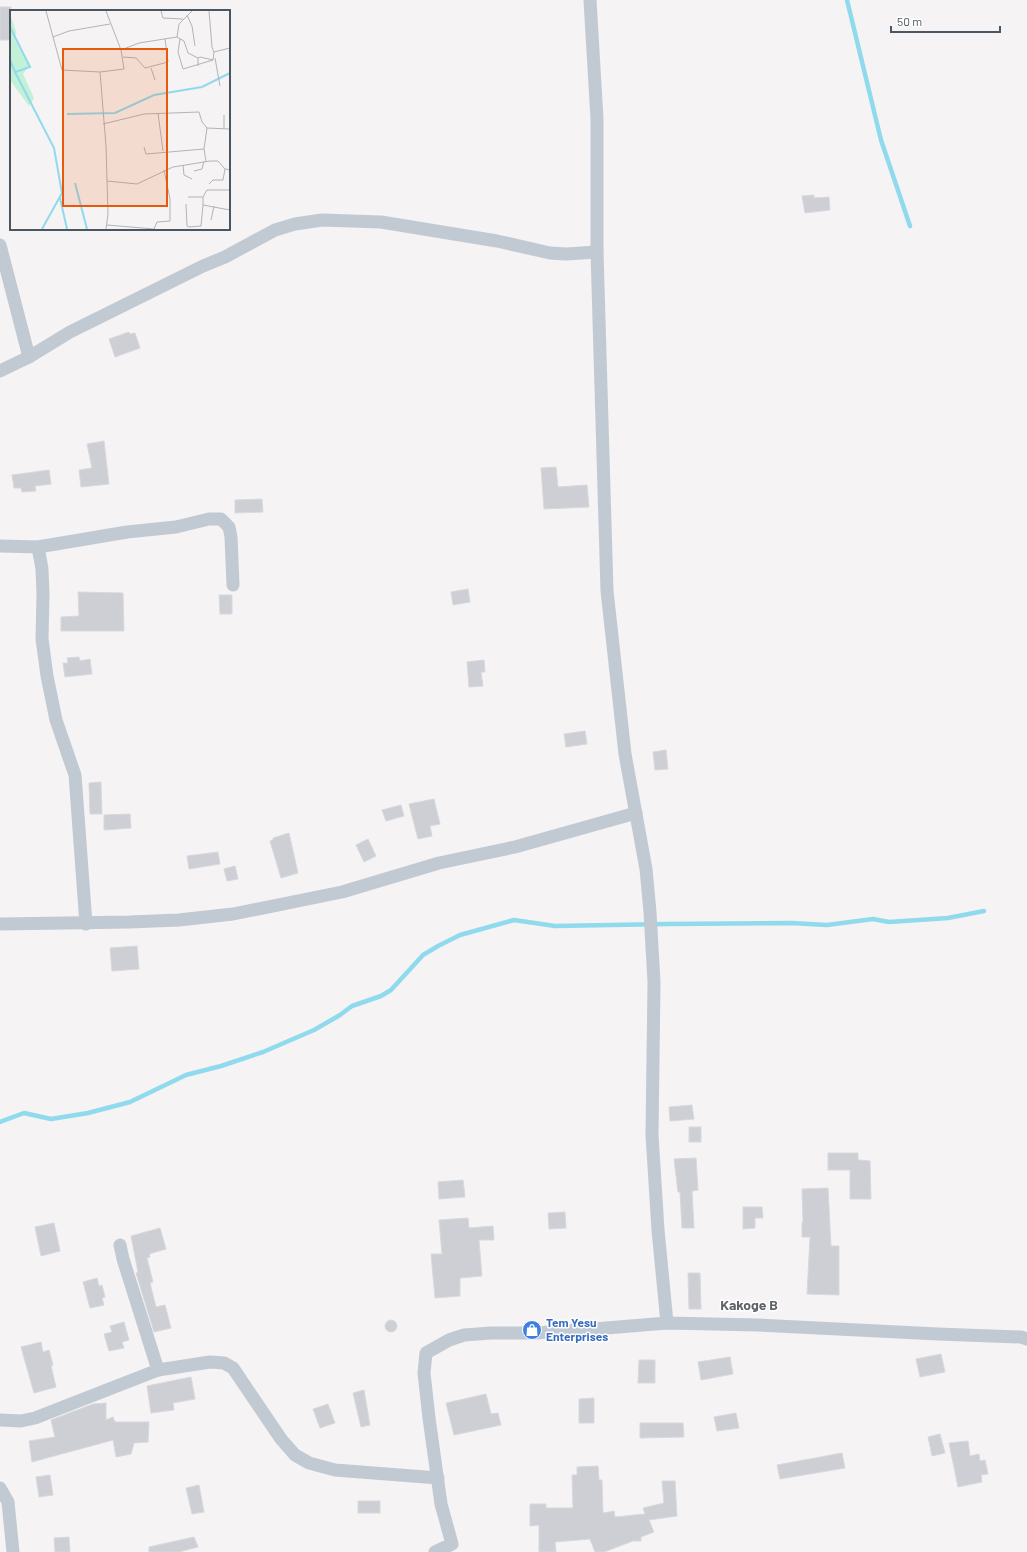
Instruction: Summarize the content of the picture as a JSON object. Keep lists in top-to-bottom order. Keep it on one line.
{"districts":["Kakoge B"],"places":{"shop":["Tem Yesu Enterprises"]},"scale_bar":"50 m"}
